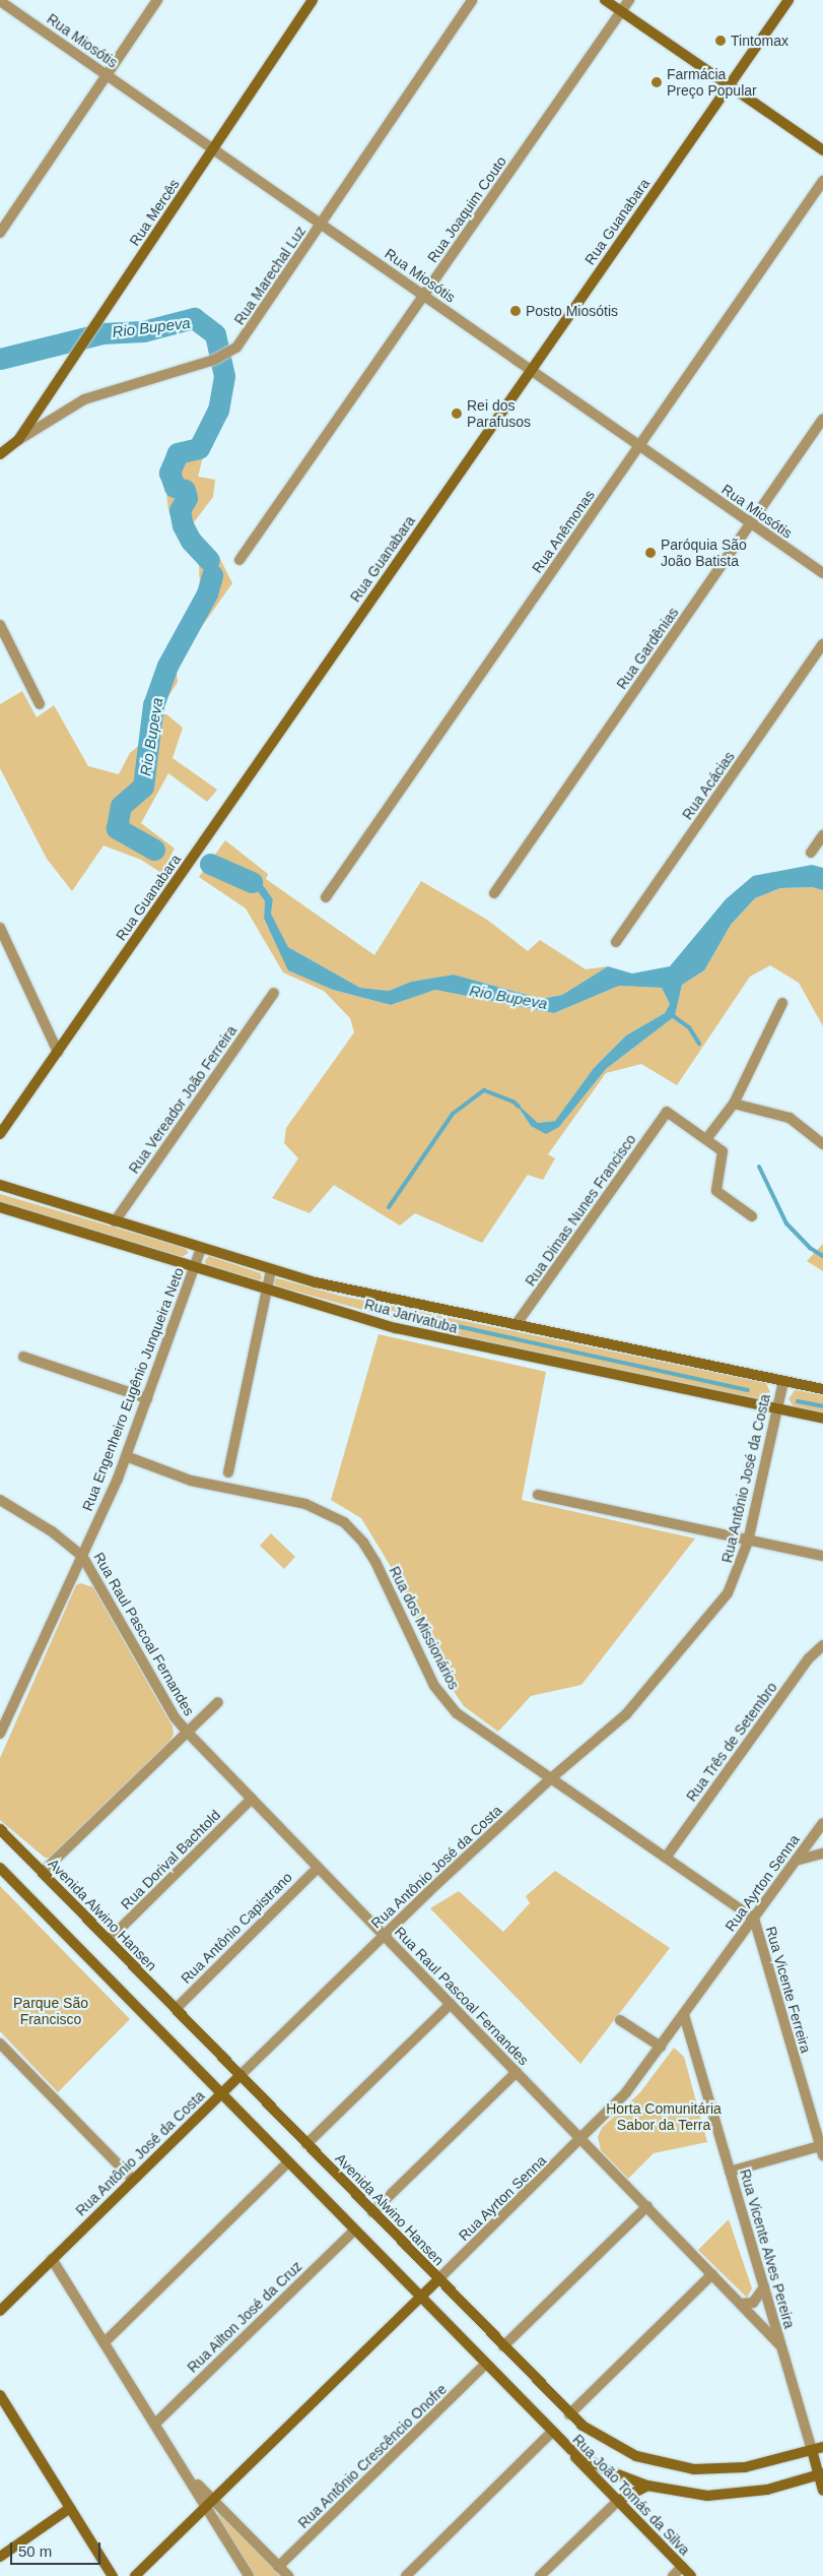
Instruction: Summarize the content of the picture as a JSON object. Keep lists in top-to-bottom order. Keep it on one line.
{"streets":{"street":["Rua Miosótis","Rua Joaquim Couto","Rua Mercês","Rua Guanabara","Rua Marechal Luz","Rua Anêmonas","Rua Gardênias","Rua Acácias","Rua Vereador João Ferreira","Rua Dimas Nunes Francisco","Rua Jarivatuba","Rua Engenheiro Eugênio Junqueira Neto","Rua Antônio José da Costa","Rua dos Missionários","Rua Raul Pascoal Fernandes","Rua Três de Setembro","Rua Dorival Bachtold","Rua Ayrton Senna","Avenida Alwino Hansen","Rua Antônio Capistrano","Rua Vicente Ferreira","Rua Vicente Alves Pereira","Rua Ailton José da Cruz","Rua Antônio Crescêncio Onofre","Rua João Tomás da Silva"]},"crossings":[["Rua Miosótis","Rua Joaquim Couto"],["Rua Miosótis","Rua Mercês"],["Rua Miosótis","Rua Guanabara"],["Rua Miosótis","Rua Marechal Luz"],["Rua Miosótis","Rua Anêmonas"],["Rua Miosótis","Rua Gardênias"],["Rua Mercês","Rua Marechal Luz"],["Rua Vereador João Ferreira","Rua Jarivatuba"],["Rua Dimas Nunes Francisco","Rua Jarivatuba"],["Rua Jarivatuba","Rua Engenheiro Eugênio Junqueira Neto"],["Rua Jarivatuba","Rua Antônio José da Costa"],["Rua Engenheiro Eugênio Junqueira Neto","Rua dos Missionários"],["Rua Engenheiro Eugênio Junqueira Neto","Rua Raul Pascoal Fernandes"],["Rua Antônio José da Costa","Rua dos Missionários"],["Rua Antônio José da Costa","Rua Raul Pascoal Fernandes"],["Rua Antônio José da Costa","Avenida Alwino Hansen"],["Rua dos Missionários","Rua Três de Setembro"],["Rua dos Missionários","Rua Ayrton Senna"],["Rua dos Missionários","Rua Vicente Ferreira"],["Rua Raul Pascoal Fernandes","Rua Dorival Bachtold"],["Rua Raul Pascoal Fernandes","Rua Ayrton Senna"],["Rua Raul Pascoal Fernandes","Rua Antônio Capistrano"],["Rua Raul Pascoal Fernandes","Rua Vicente Alves Pereira"],["Rua Dorival Bachtold","Avenida Alwino Hansen"],["Rua Ayrton Senna","Avenida Alwino Hansen"],["Rua Ayrton Senna","Rua Vicente Ferreira"],["Rua Ayrton Senna","Rua Vicente Alves Pereira"],["Avenida Alwino Hansen","Rua Antônio Capistrano"],["Avenida Alwino Hansen","Rua Vicente Alves Pereira"]],"water":["Rio Bupeva"],"parks":["Parque São Francisco","Horta Comunitária Sabor da Terra"],"places":["Tintomax","Farmácia Preço Popular","Posto Miosótis","Rei dos Parafusos","Paróquia São João Batista"],"scale_bar":"50 m"}
